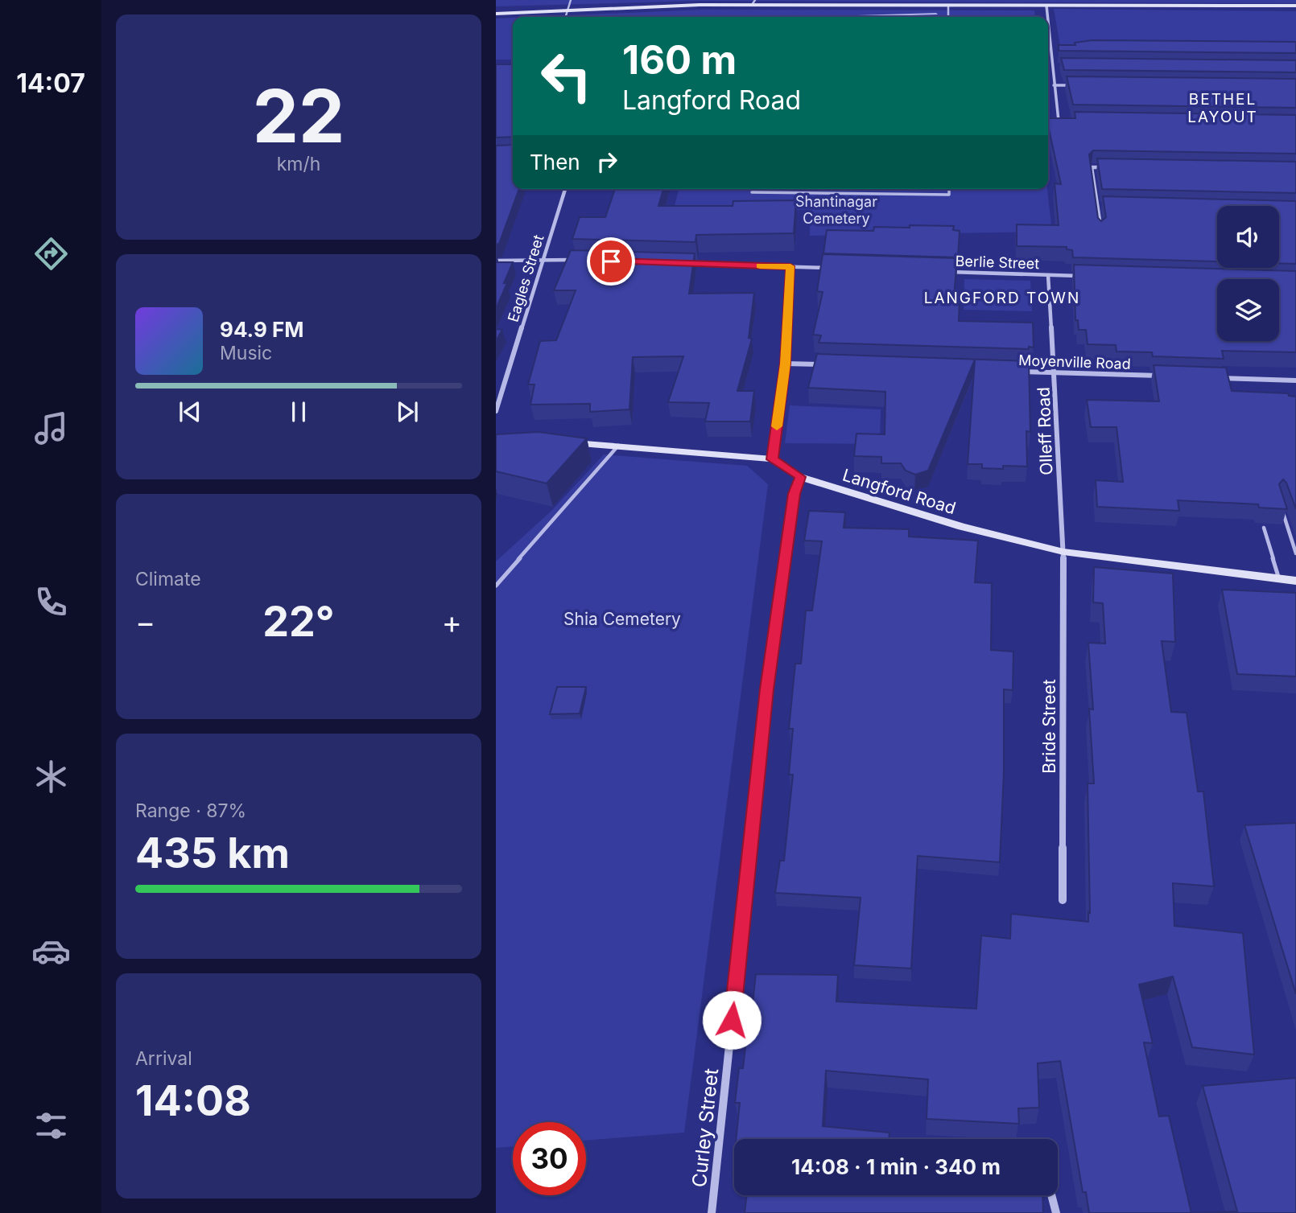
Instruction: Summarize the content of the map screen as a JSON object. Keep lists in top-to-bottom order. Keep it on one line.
{"streets":{"street":["Berlie Street","Eagles Street","Moyenville Road","Olleff Road","Langford Road","Bride Street","Curley Street"]},"crossings":[["Berlie Street","Olleff Road"],["Moyenville Road","Olleff Road"],["Olleff Road","Langford Road"],["Olleff Road","Bride Street"],["Langford Road","Bride Street"],["Langford Road","Curley Street"]],"districts":["BETHEL LAYOUT","LANGFORD TOWN"],"parks":["Shantinagar Cemetery","Shia Cemetery"],"page":{"tabs":"14:07","tile":[["22","km/h"],"Climate",["Range · 87%","435 km"],["Arrival","14:08"]],"turn":["160 m","Langford Road"],"then":"Then","song":["94.9 FM","Music"],"heat":["−","22°","+"],"limit":"30","trip":"14:08 · 1 min · 340 m"}}
